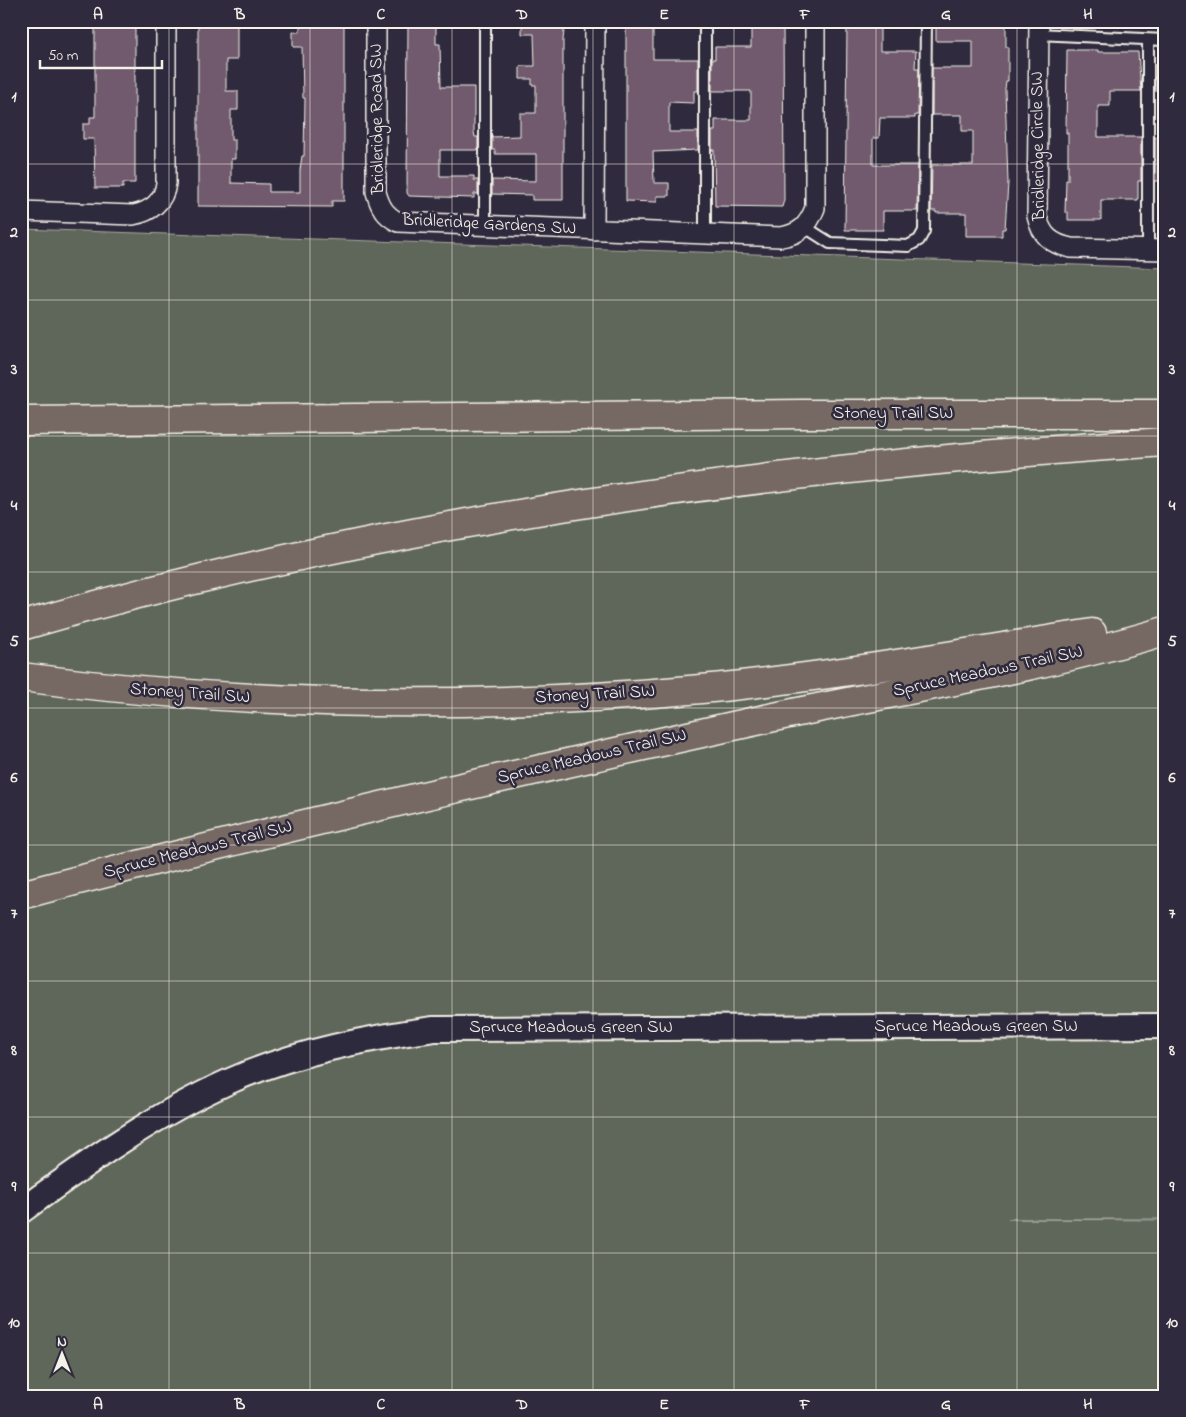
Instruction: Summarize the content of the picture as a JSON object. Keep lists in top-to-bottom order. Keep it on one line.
{"streets":{"highway":["Stoney Trail SW","Spruce Meadows Trail SW"],"street":["Bridleridge Road SW","Bridleridge Circle SW","Bridleridge Gardens SW","Spruce Meadows Green SW"]},"crossings":[["Bridleridge Road SW","Bridleridge Gardens SW"]],"scale_bar":"50 m","north":"top","grid":{"columns":["A","B","C","D","E","F","G","H"],"rows":["1","2","3","4","5","6","7","8","9","10"]}}
